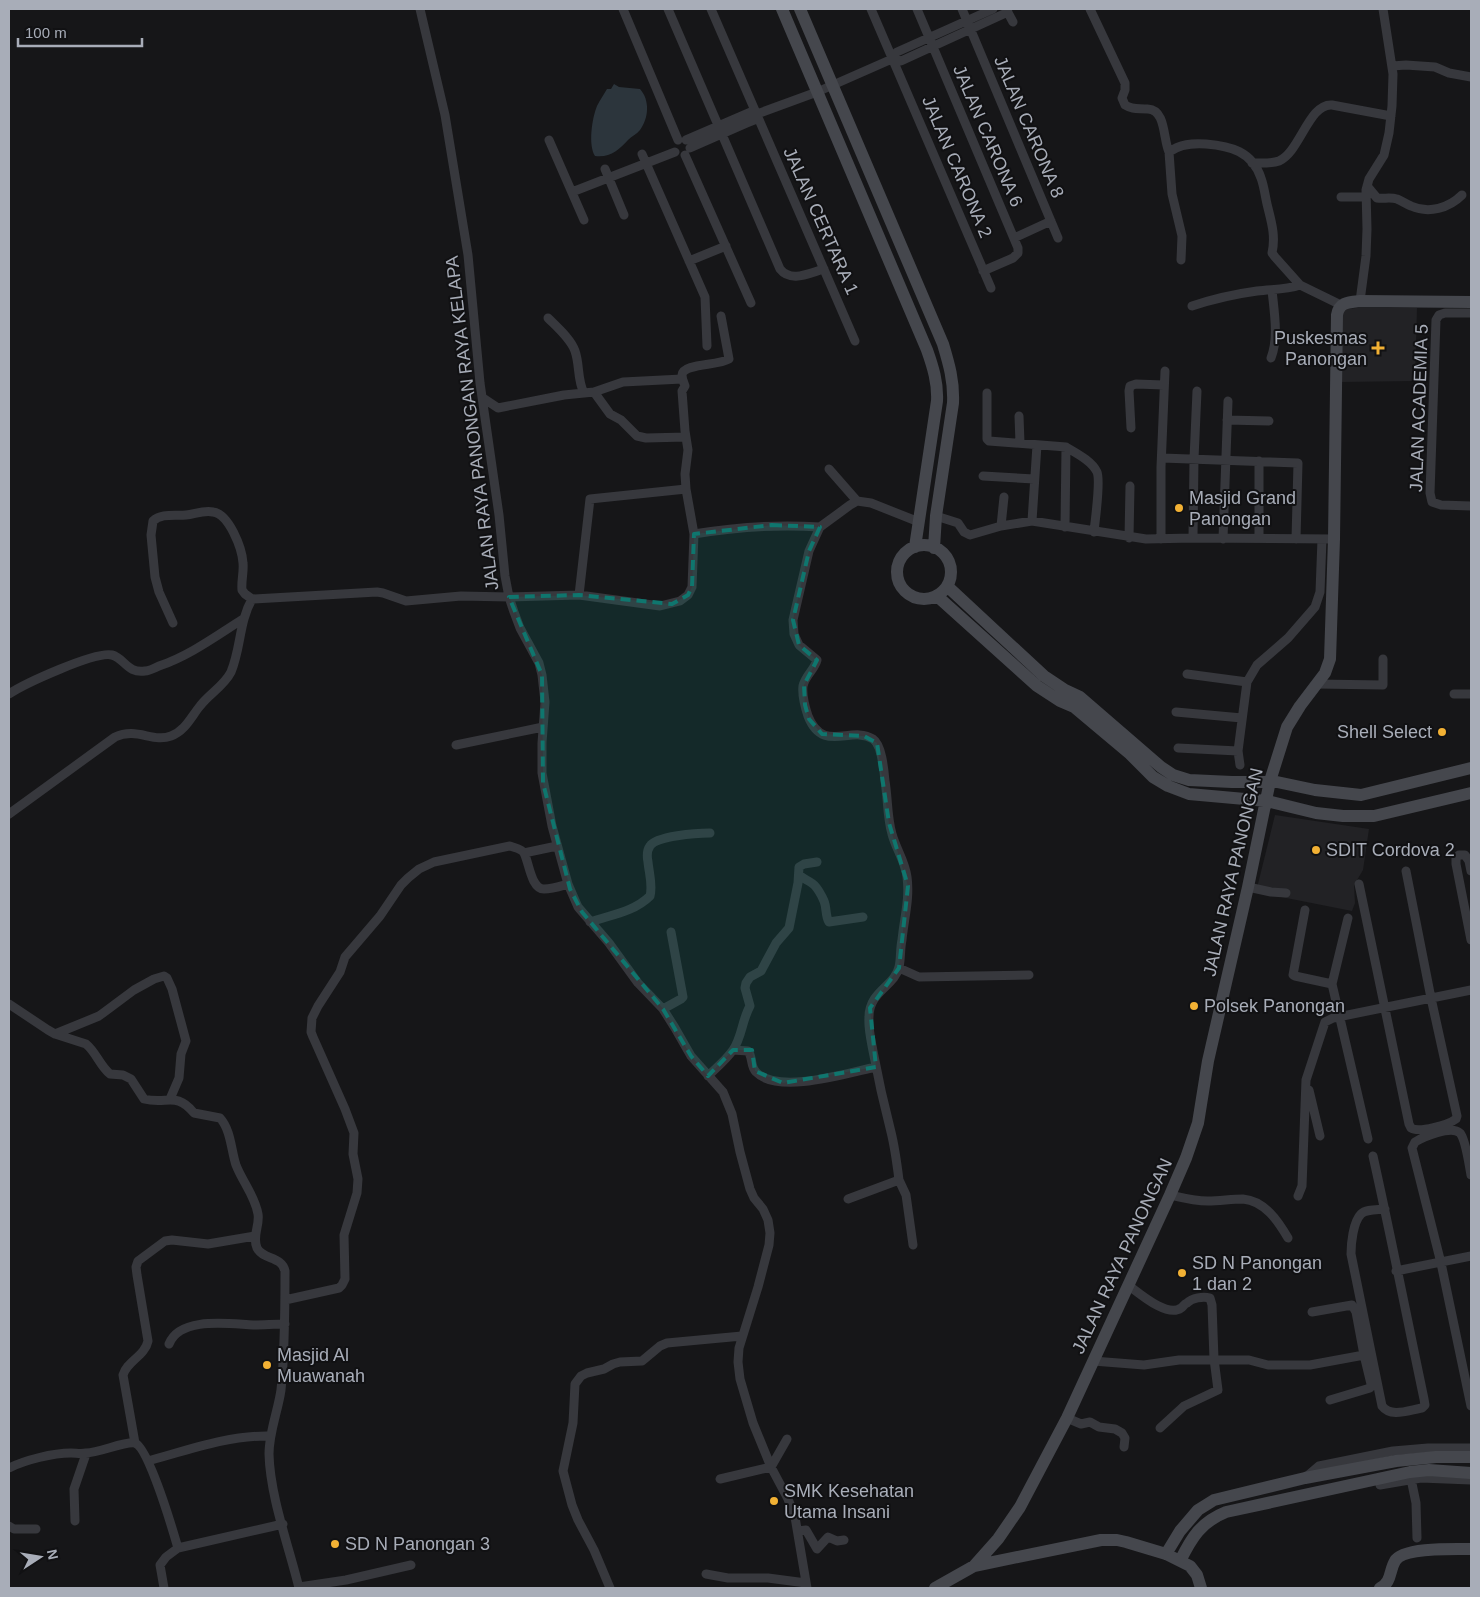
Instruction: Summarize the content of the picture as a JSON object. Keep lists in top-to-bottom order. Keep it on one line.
{"streets":{"street":["JALAN CARONA 8","JALAN CARONA 6","JALAN CARONA 2","JALAN CERTARA 1","JALAN ACADEMIA 5","JALAN RAYA PANONGAN RAYA KELAPA","JALAN RAYA PANONGAN"]},"places":{"health":["Puskesmas Panongan"],"other":["Masjid Grand Panongan","Shell Select","SDIT Cordova 2","Polsek Panongan","SD N Panongan 1 dan 2","Masjid Al Muawanah","SMK Kesehatan Utama Insani","SD N Panongan 3"]},"scale_bar":"100 m","north":"right"}
